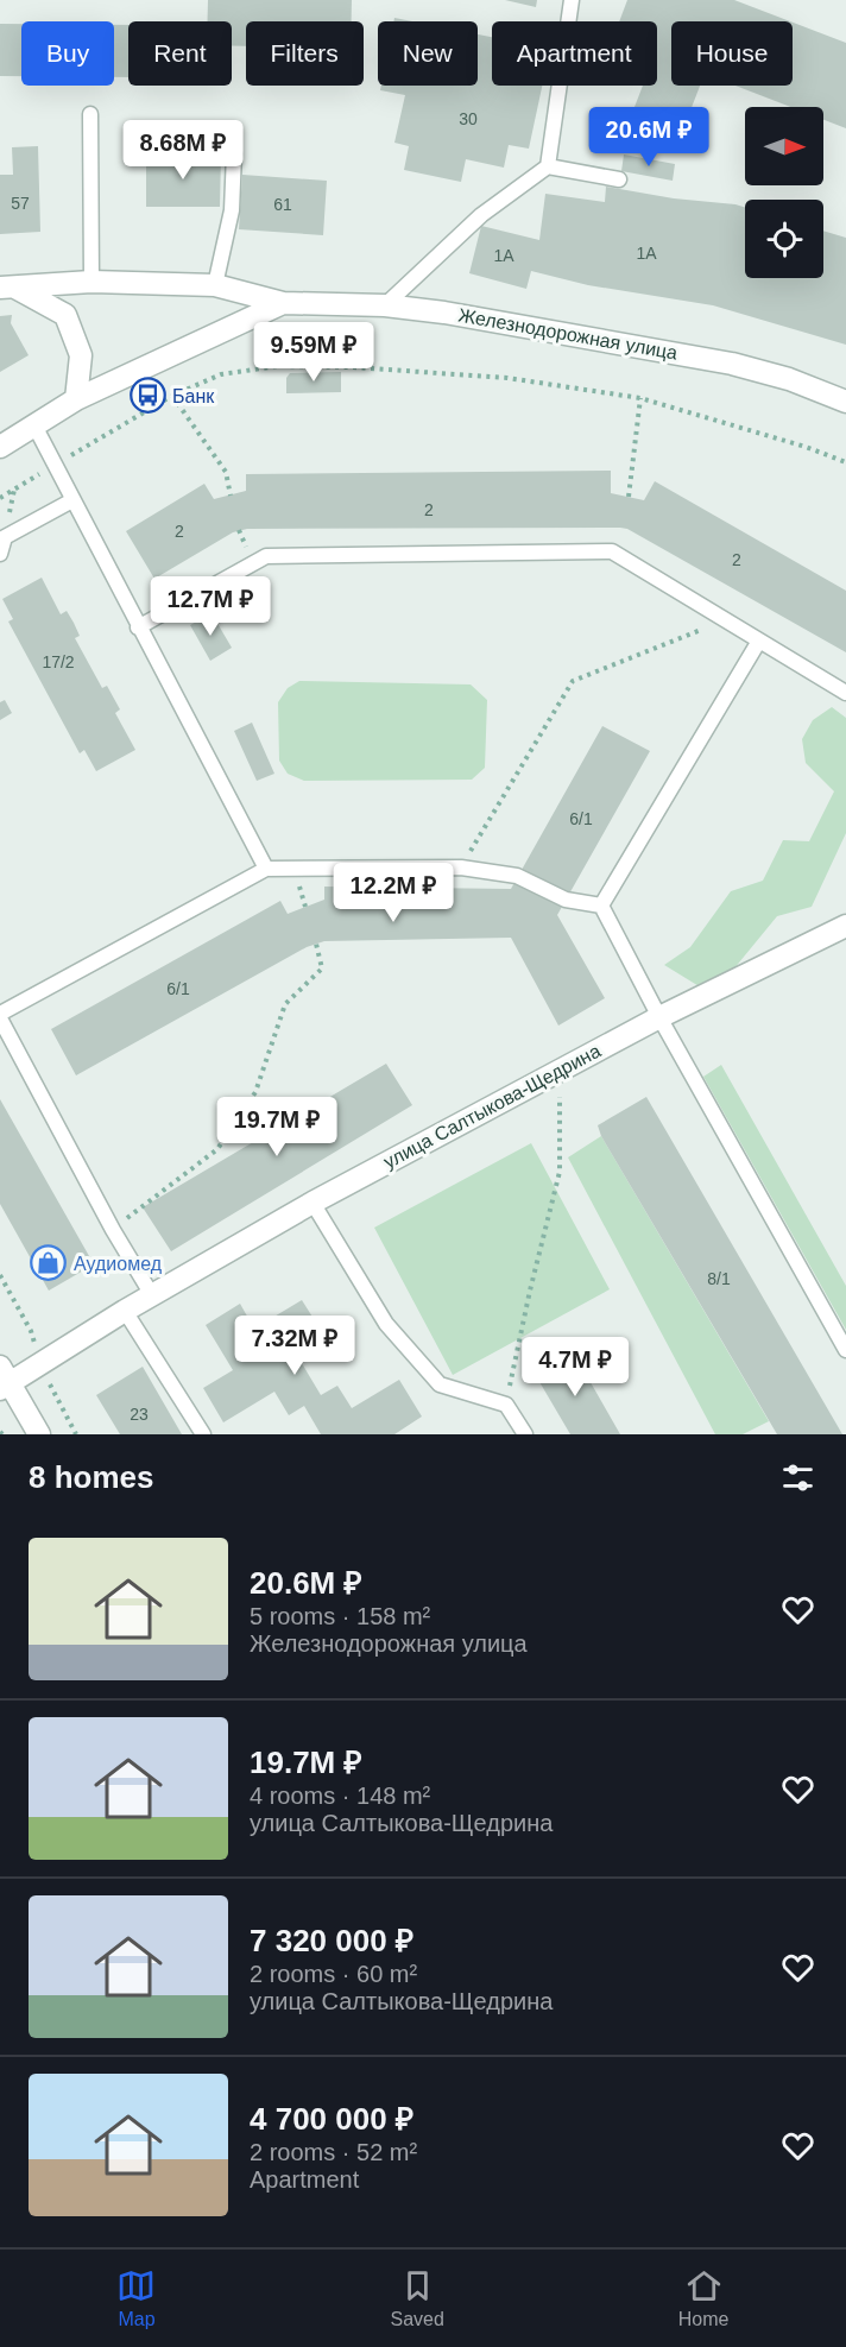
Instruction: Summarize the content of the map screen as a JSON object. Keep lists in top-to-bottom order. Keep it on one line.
{"streets":{"street":["Железнодорожная улица","улица Салтыкова-Щедрина"]},"places":{"bus stop":["Банк"],"shop":["Аудиомед"]},"house_numbers":["30","57","61","1А","1А","2","2","2","17/2","6/1","6/1","8/1","23"],"north":"right","page":{"chip":["Buy","Rent","Filters","New","Apartment","House"],"price":["20.6M ₽","8.68M ₽","9.59M ₽","12.7M ₽","12.2M ₽","19.7M ₽","7.32M ₽","4.7M ₽"],"heading":"8 homes","list":[{"name":"20.6M ₽","note":"5 rooms · 158 m² · Железнодорожная улица"},{"name":"19.7M ₽","note":"4 rooms · 148 m² · улица Салтыкова-Щедрина"},{"name":"7 320 000 ₽","note":"2 rooms · 60 m² · улица Салтыкова-Щедрина"},{"name":"4 700 000 ₽","note":"2 rooms · 52 m² · Apartment"}],"tabs":["Map","Saved","Home"]}}
